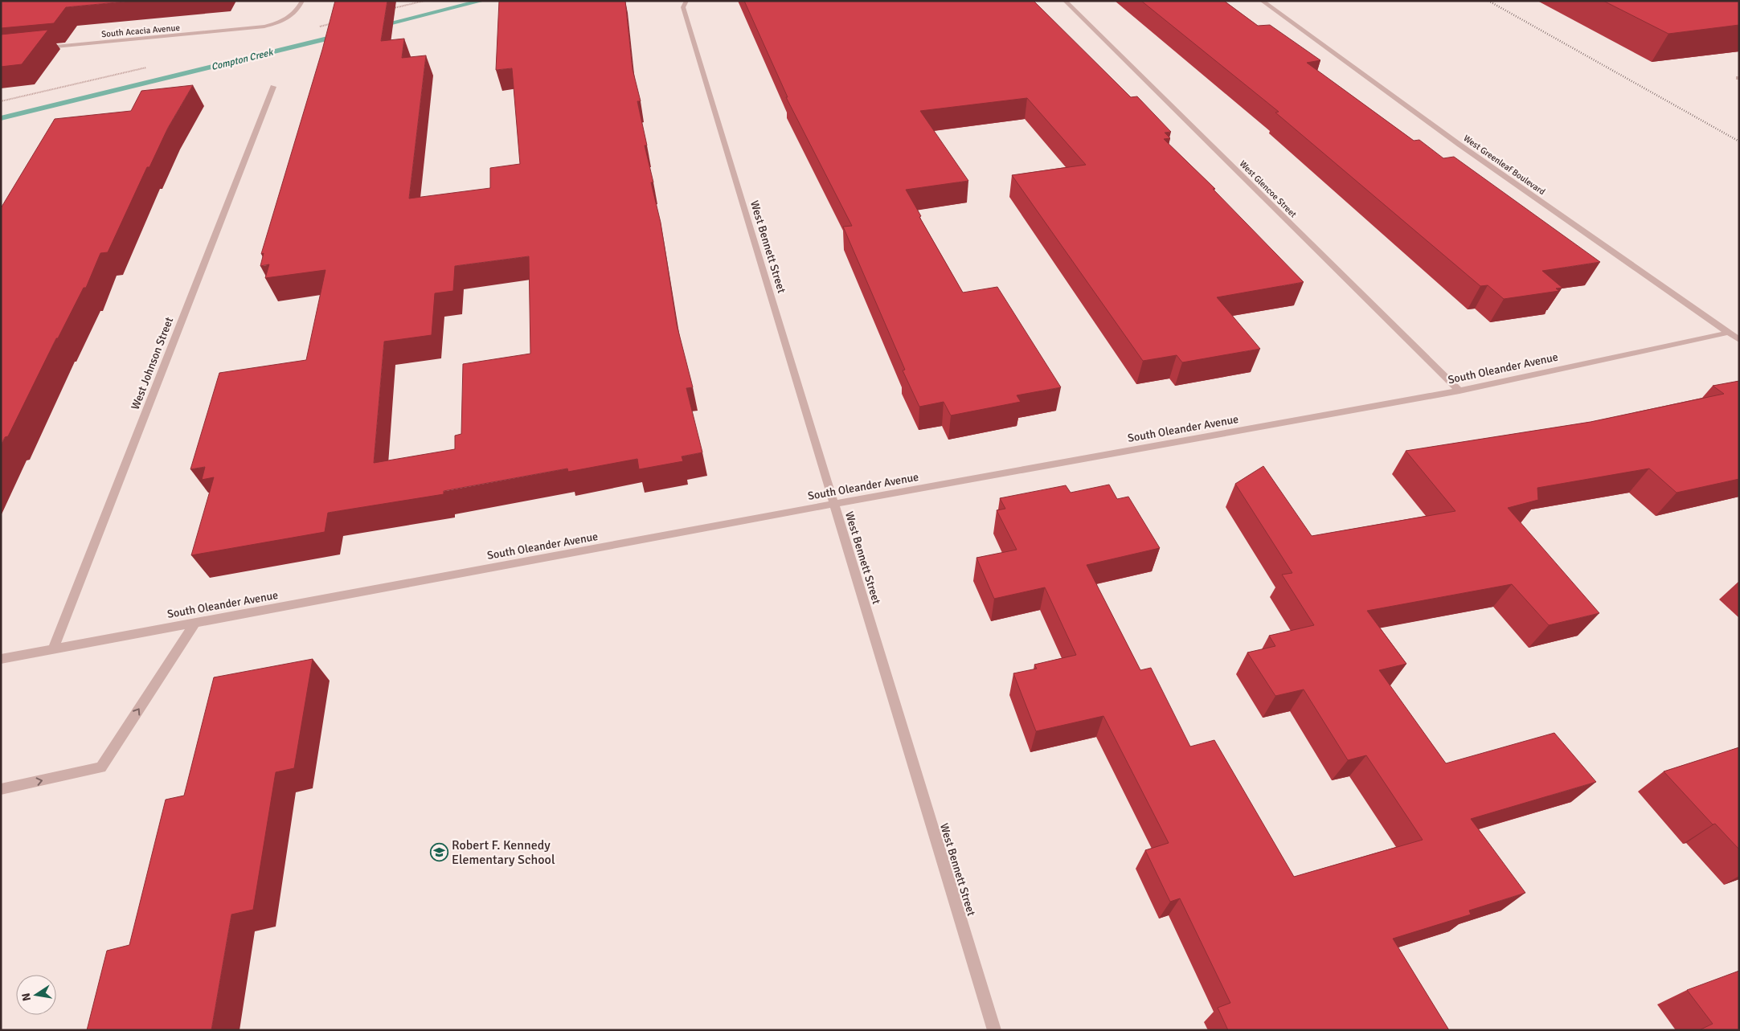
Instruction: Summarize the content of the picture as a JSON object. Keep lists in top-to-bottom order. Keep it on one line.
{"streets":{"street":["South Acacia Avenue","West Greenleaf Boulevard","West Glencoe Street","West Bennett Street","West Johnson Street","South Oleander Avenue"]},"crossings":[["West Greenleaf Boulevard","South Oleander Avenue"],["West Glencoe Street","South Oleander Avenue"],["West Bennett Street","South Oleander Avenue"],["West Johnson Street","South Oleander Avenue"]],"water":["Compton Creek"],"places":{"school or university":["Robert F. Kennedy Elementary School"]},"north":"left"}
